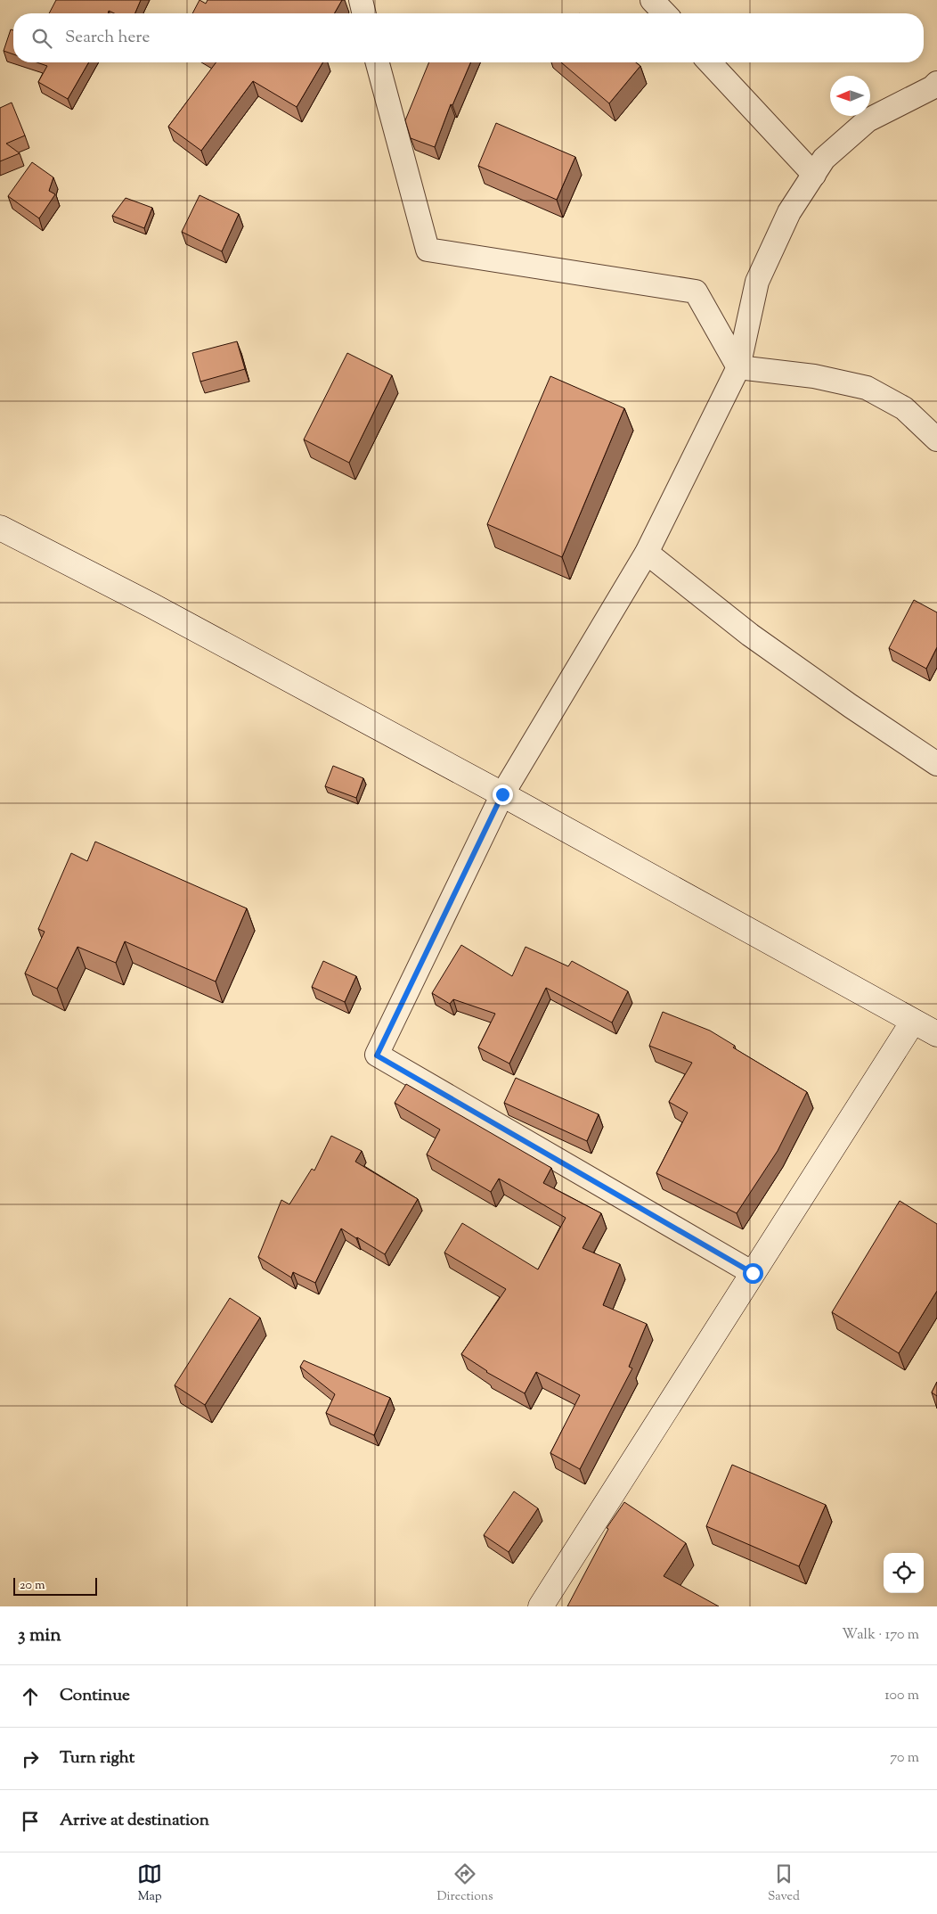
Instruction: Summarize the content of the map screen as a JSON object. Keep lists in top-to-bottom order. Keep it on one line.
{"scale_bar":"20 m","north":"left","page":{"search":"Search here","scale":"20 m","heading":["3 min","Walk · 170 m"],"list":[["Continue","100 m"],["Turn right","70 m"],"Arrive at destination"],"nav":["Map","Directions","Saved"]}}
